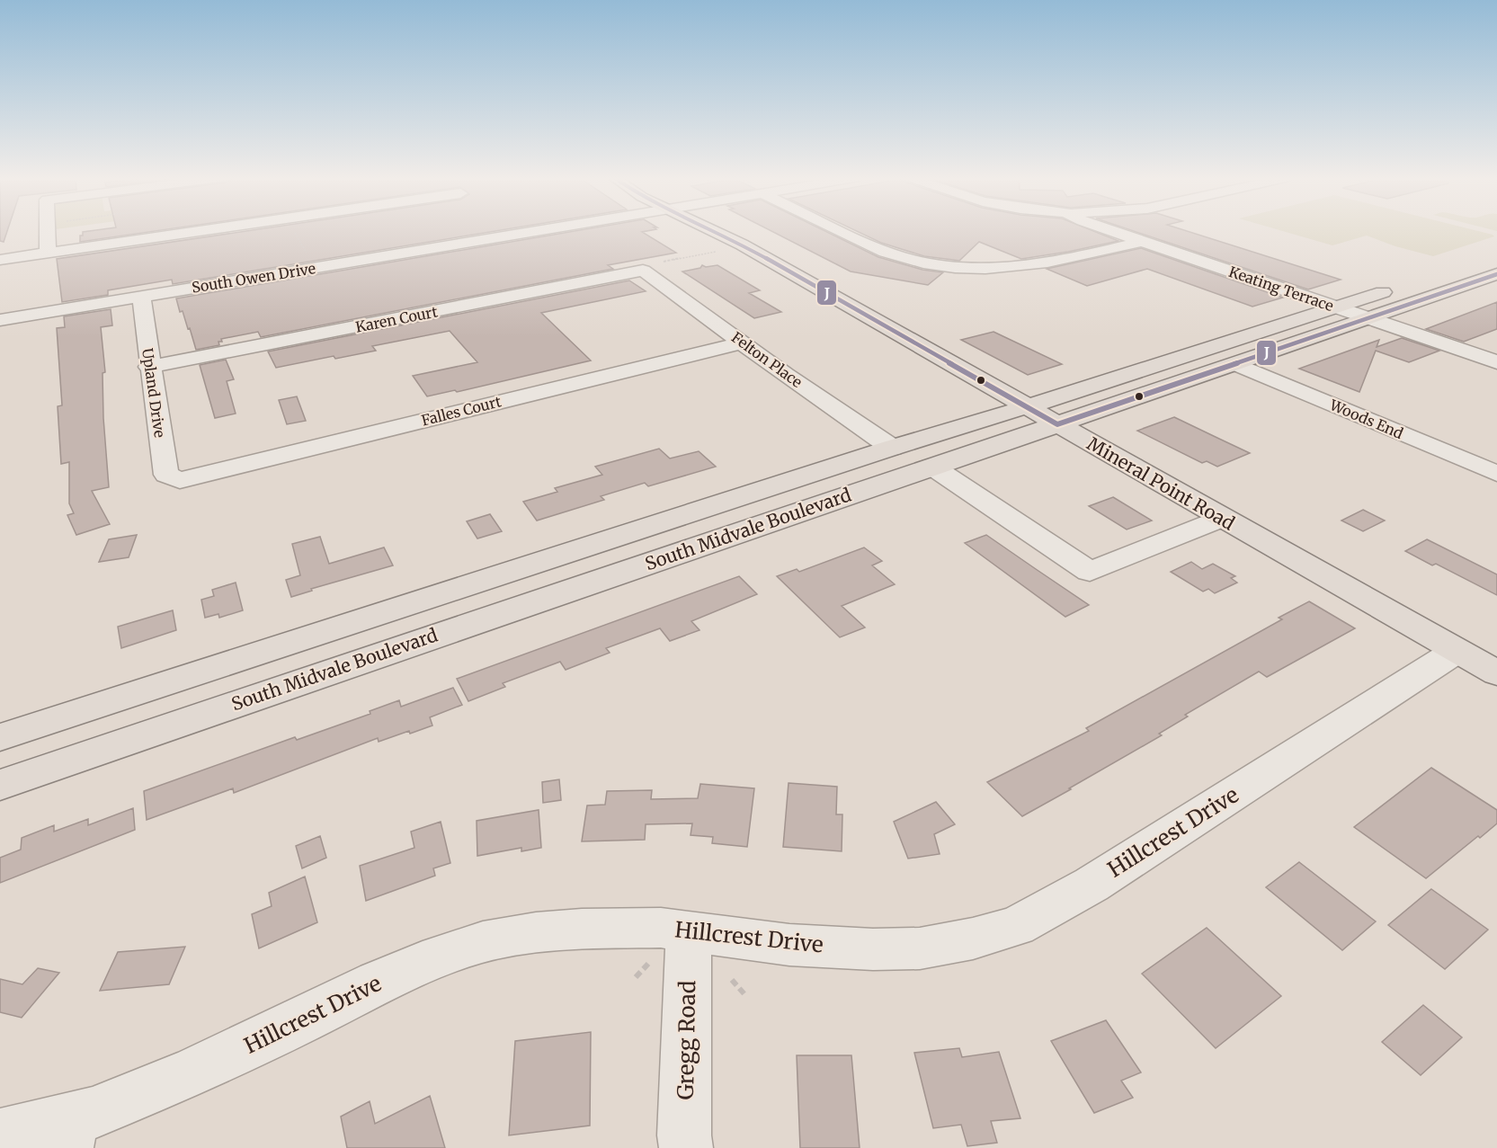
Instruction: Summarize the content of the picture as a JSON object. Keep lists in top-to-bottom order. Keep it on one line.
{"streets":{"main road":["Mineral Point Road","South Midvale Boulevard"],"street":["South Owen Drive","Keating Terrace","Karen Court","Felton Place","Upland Drive","Falles Court","Woods End","Hillcrest Drive","Gregg Road"]},"crossings":[["South Owen Drive","Upland Drive"],["Keating Terrace","South Midvale Boulevard"],["Karen Court","Felton Place"],["Karen Court","Upland Drive"],["Felton Place","Falles Court"],["Felton Place","South Midvale Boulevard"],["Upland Drive","Falles Court"],["Woods End","South Midvale Boulevard"],["Mineral Point Road","South Midvale Boulevard"],["Mineral Point Road","Hillcrest Drive"],["Hillcrest Drive","Gregg Road"]],"lines":["transit line J"]}
